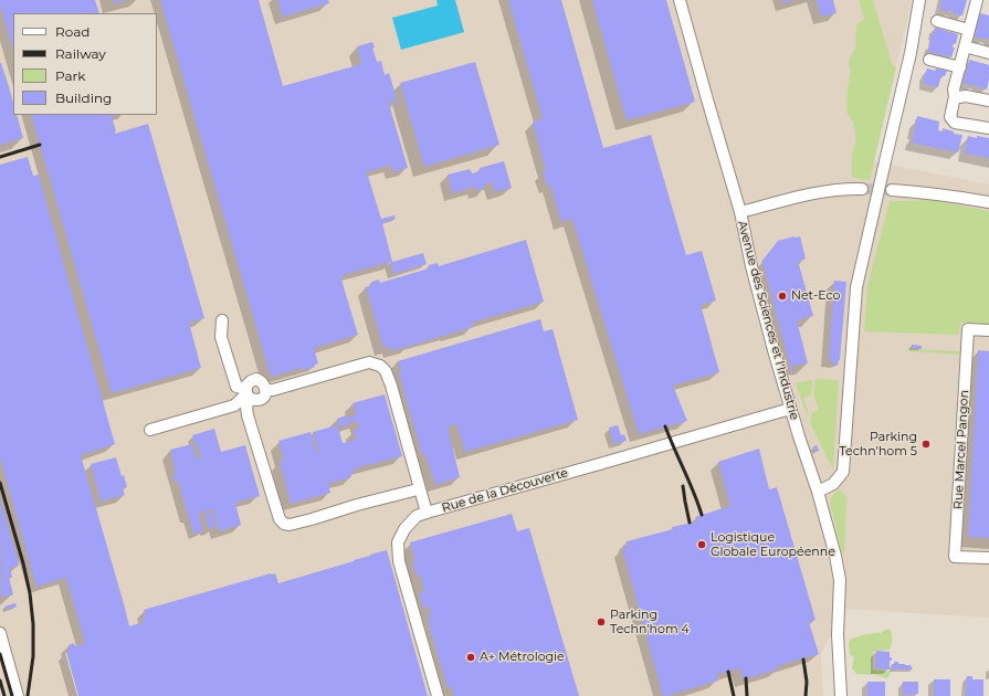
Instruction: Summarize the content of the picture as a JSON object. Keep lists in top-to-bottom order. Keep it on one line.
{"streets":{"street":["Avenue des Sciences et l'Industrie","Rue Marcel Pangon","Rue de la Découverte"]},"crossings":[["Avenue des Sciences et l'Industrie","Rue de la Découverte"]],"places":["Net-Eco","Parking Techn'hom 5","Logistique Globale Européenne","Parking Techn'hom 4","A+ Métrologie"],"legend":["Road","Railway","Park","Building"]}
